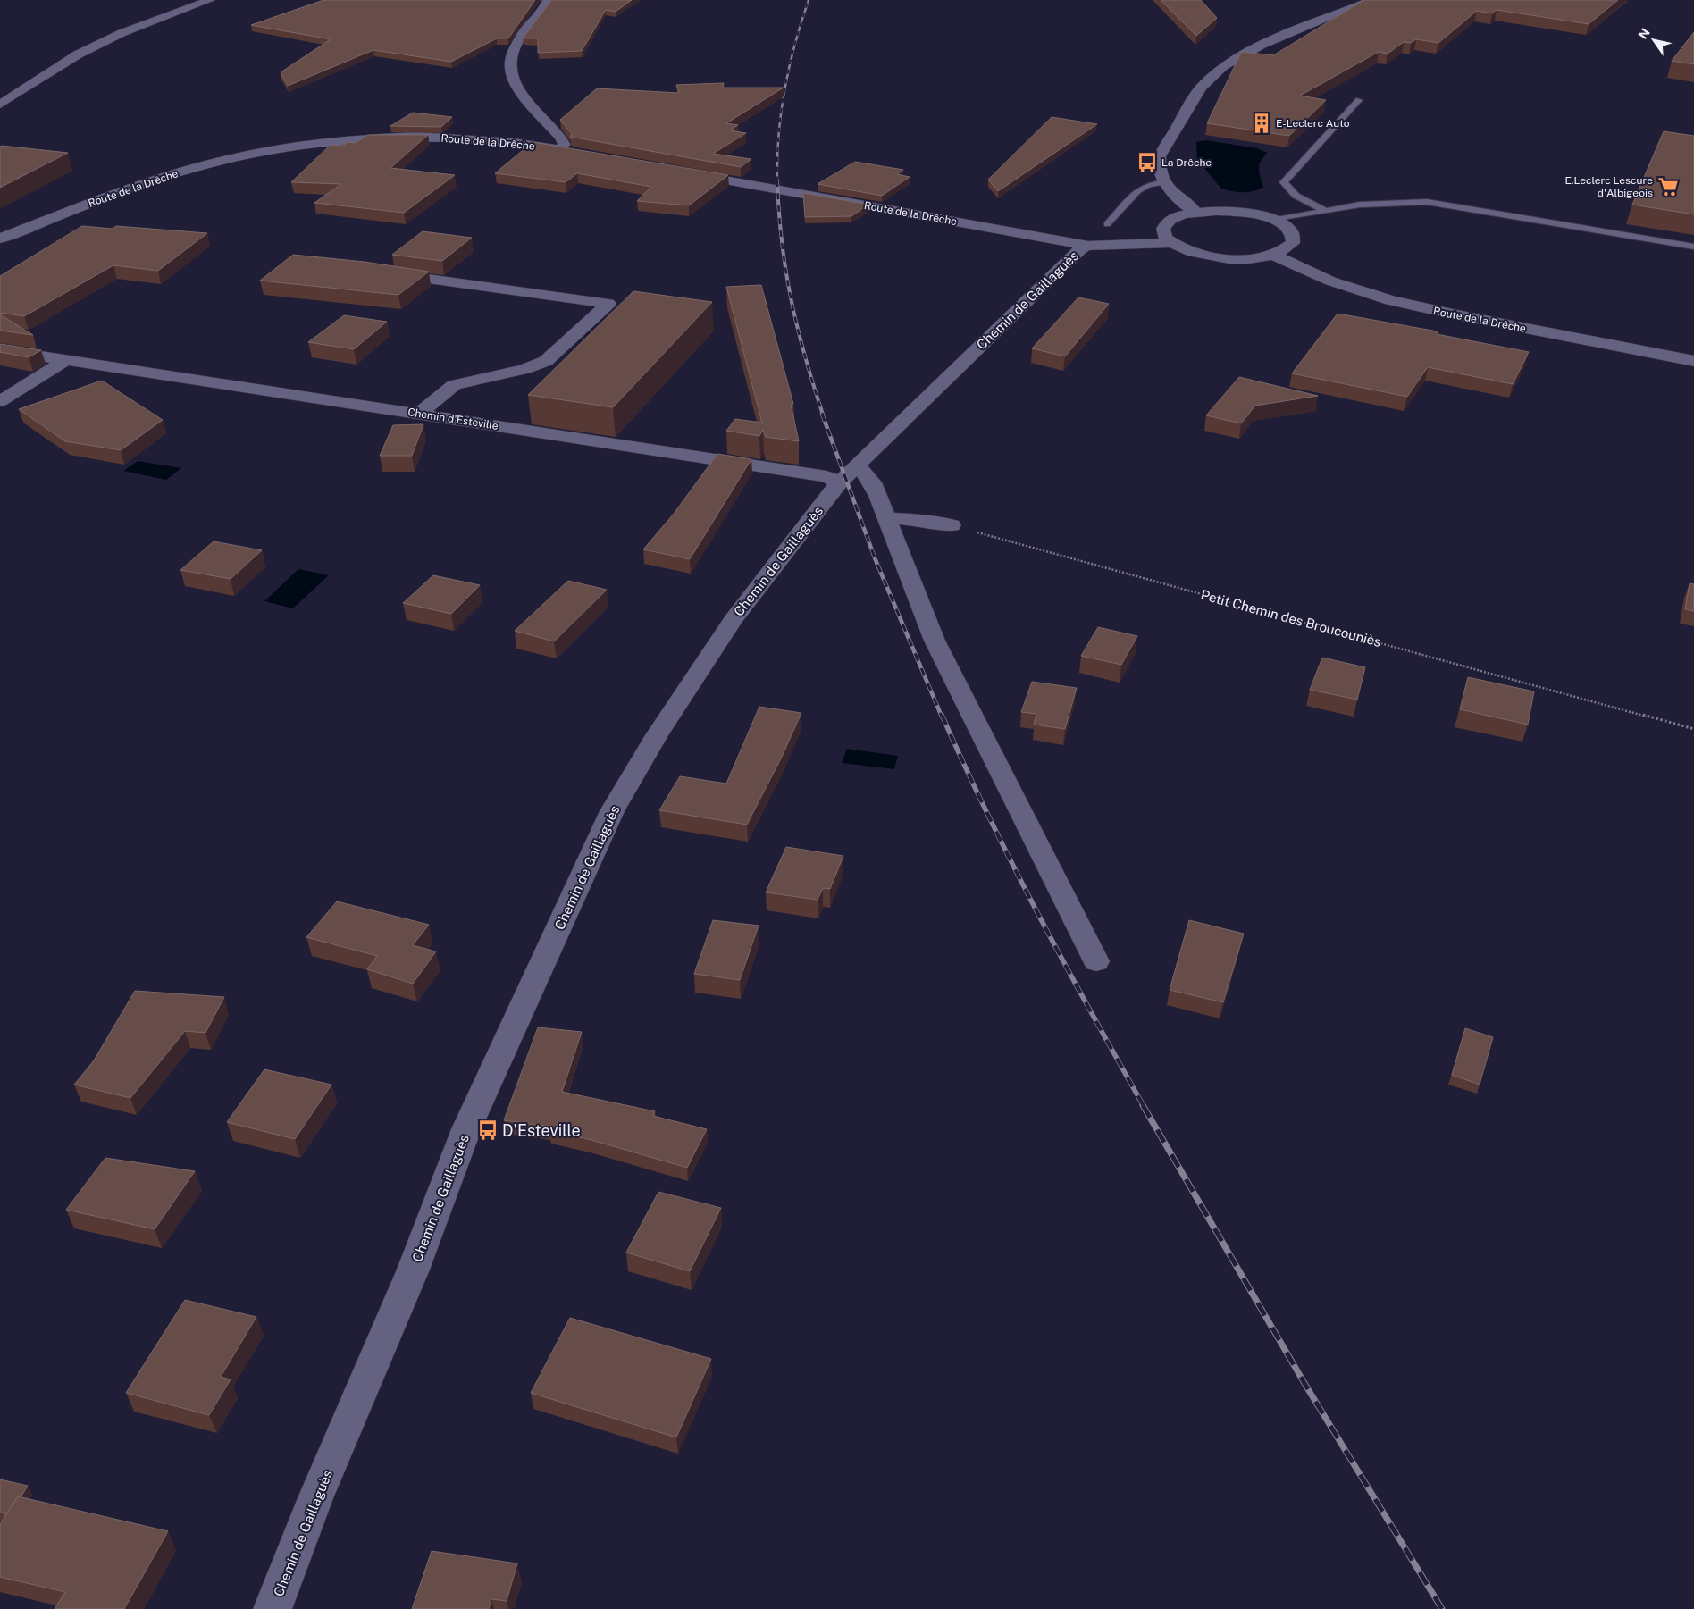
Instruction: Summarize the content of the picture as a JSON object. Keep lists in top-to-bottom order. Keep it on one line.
{"streets":{"street":["Route de la Drêche","Chemin de Gaillaguès","Chemin d'Esteville"],"path":["Petit Chemin des Broucouniès"]},"crossings":[["Route de la Drêche","Chemin de Gaillaguès"],["Chemin de Gaillaguès","Chemin d'Esteville"]],"places":{"building":["E-Leclerc Auto"],"bus stop":["La Drêche","D'Esteville"],"supermarket":["E.Leclerc Lescure d'Albigeois"]},"north":"top left"}
